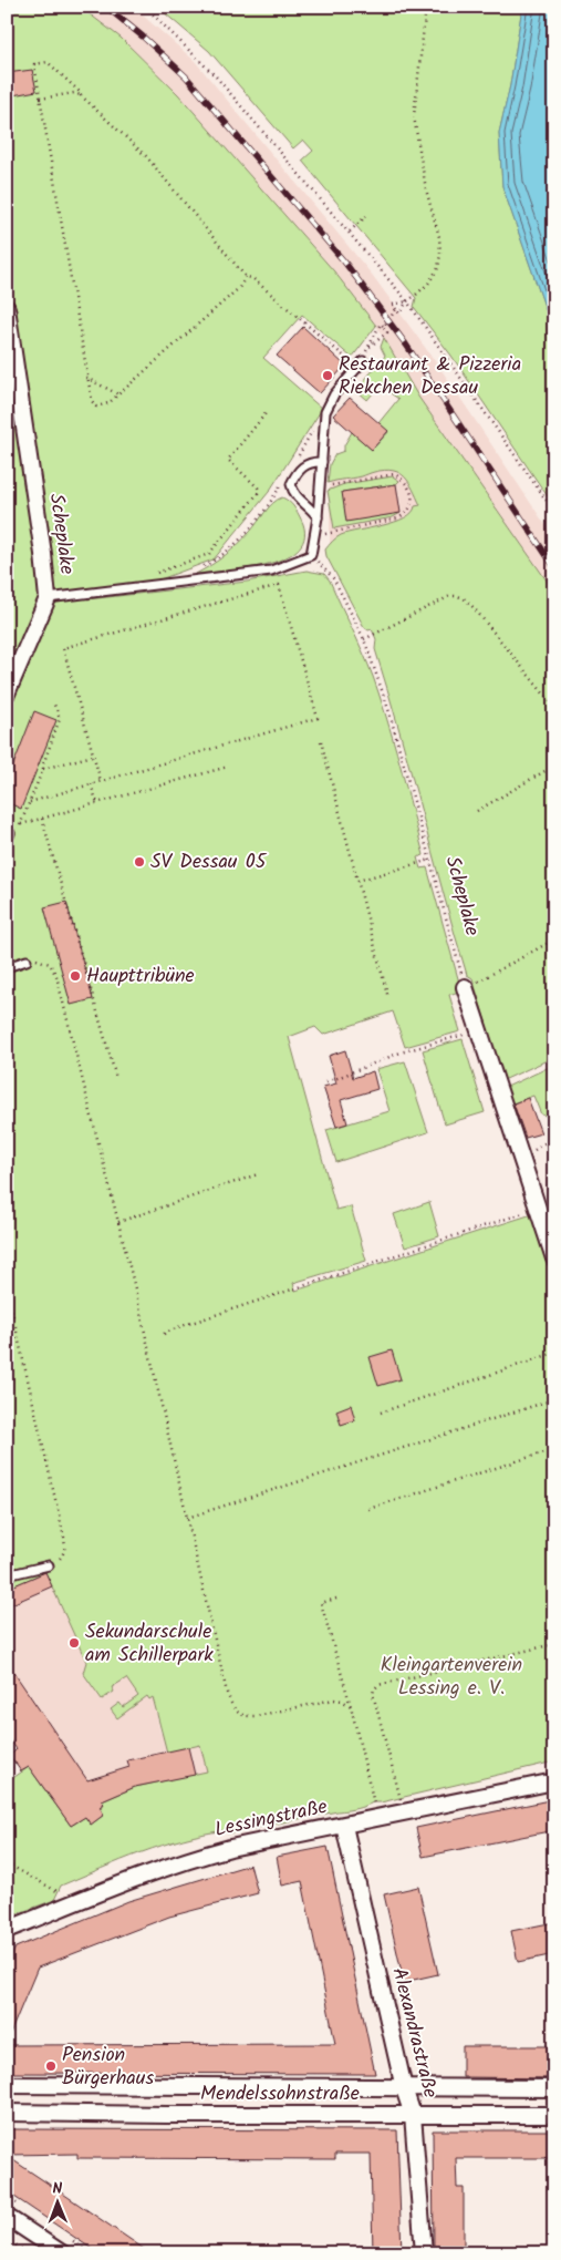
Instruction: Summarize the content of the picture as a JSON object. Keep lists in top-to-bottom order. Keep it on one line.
{"streets":{"street":["Scheplake","Lessingstraße","Alexandrastraße","Mendelssohnstraße"]},"crossings":[["Lessingstraße","Alexandrastraße"],["Alexandrastraße","Mendelssohnstraße"]],"parks":["Kleingartenverein Lessing e. V."],"places":["Restaurant & Pizzeria Riekchen Dessau","SV Dessau 05","Haupttribüne","Sekundarschule am Schillerpark","Pension Bürgerhaus"],"north":"top"}
